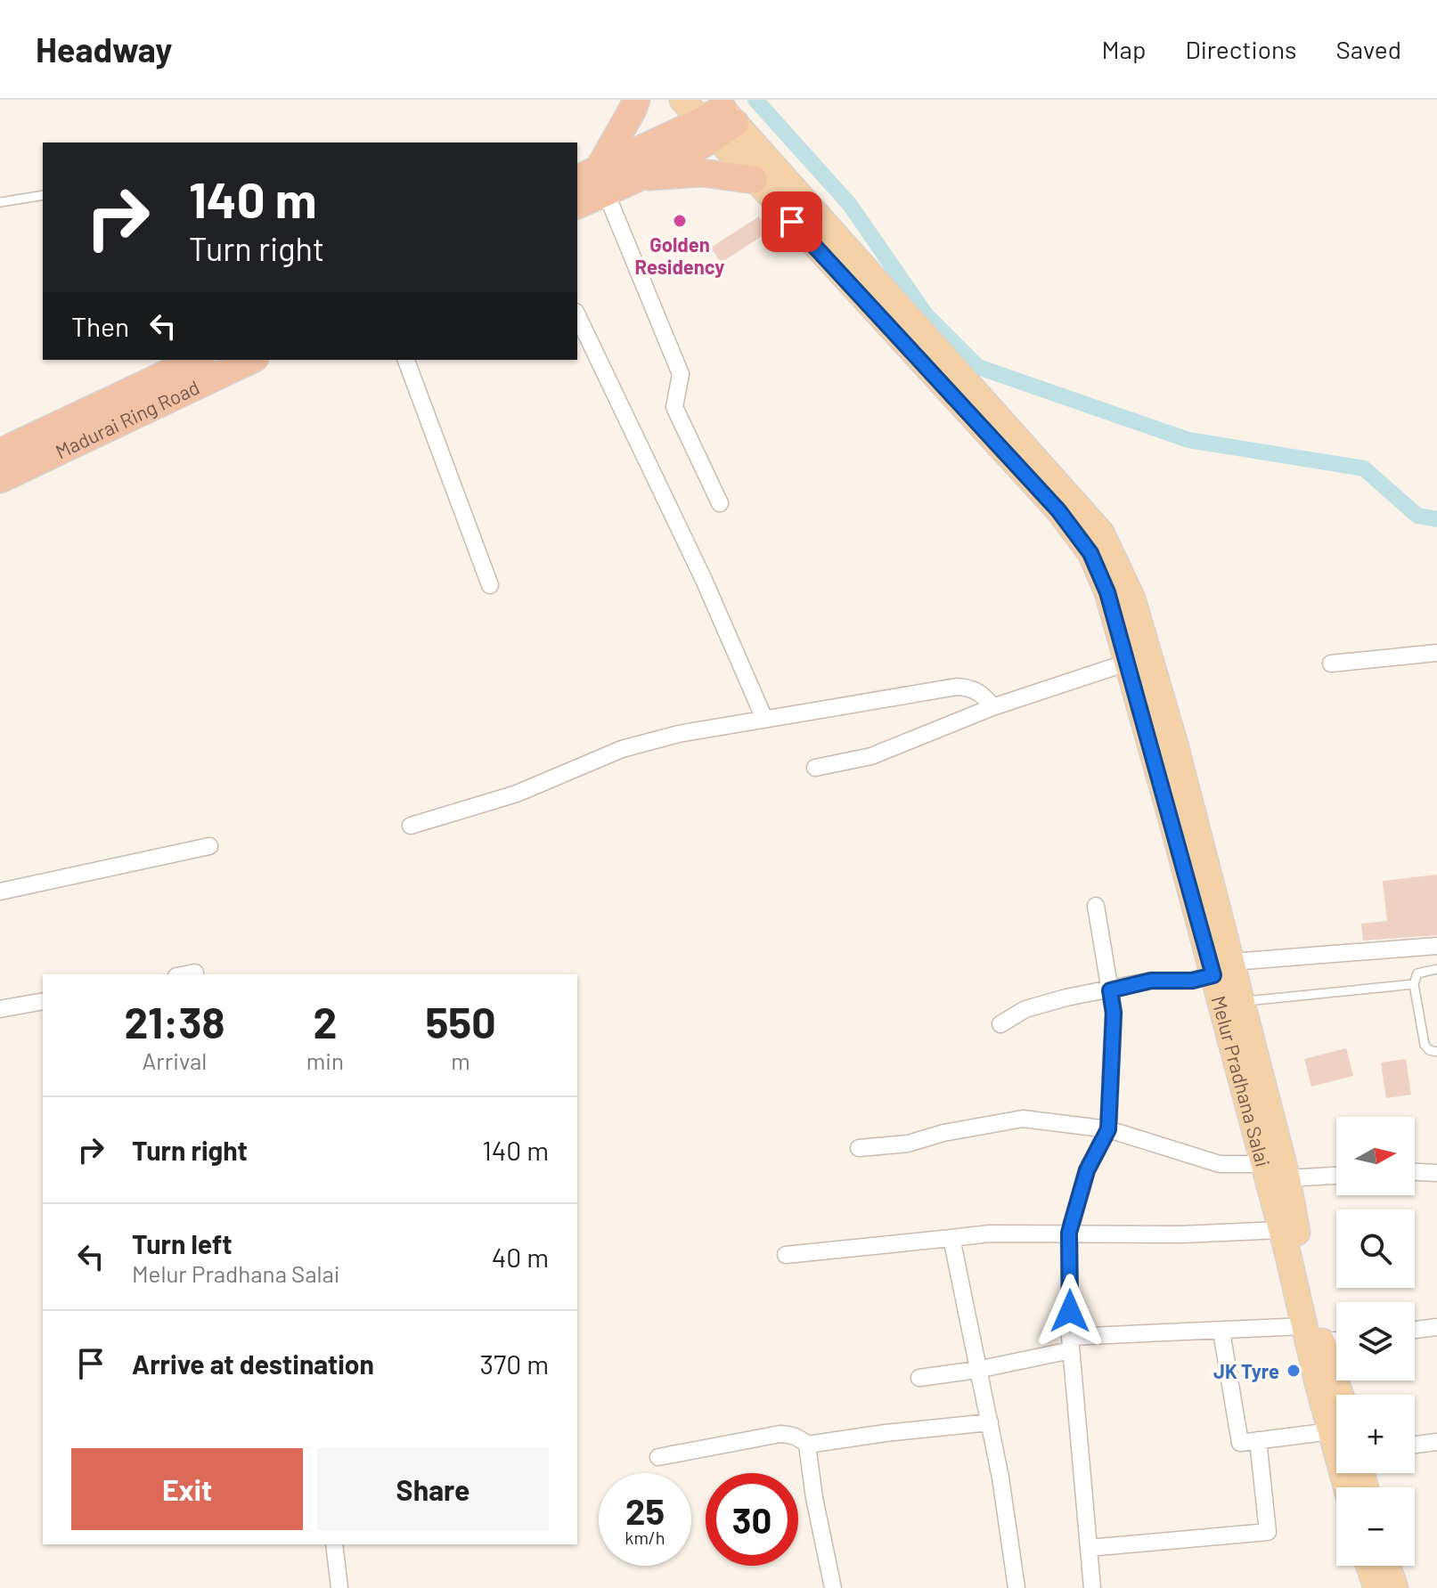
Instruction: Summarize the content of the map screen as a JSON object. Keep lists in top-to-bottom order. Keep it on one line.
{"streets":{"highway":["Madurai Ring Road"],"main road":["Melur Pradhana Salai"]},"places":["Golden Residency","JK Tyre"],"north":"right","page":{"header":"Headway","nav":["Map","Directions","Saved"],"turn":["140 m","Turn right"],"then":"Then","eta":["21:38","Arrival","2","min","550","m"],"list":[{"name":"Turn right","value":"140 m"},{"name":"Turn left","note":"Melur Pradhana Salai","value":"40 m"},{"name":"Arrive at destination","value":"370 m"}],"map_buttons":["+","−"],"buttons":["Exit","Share"],"speed":"25 km/h","limit":"30"}}
